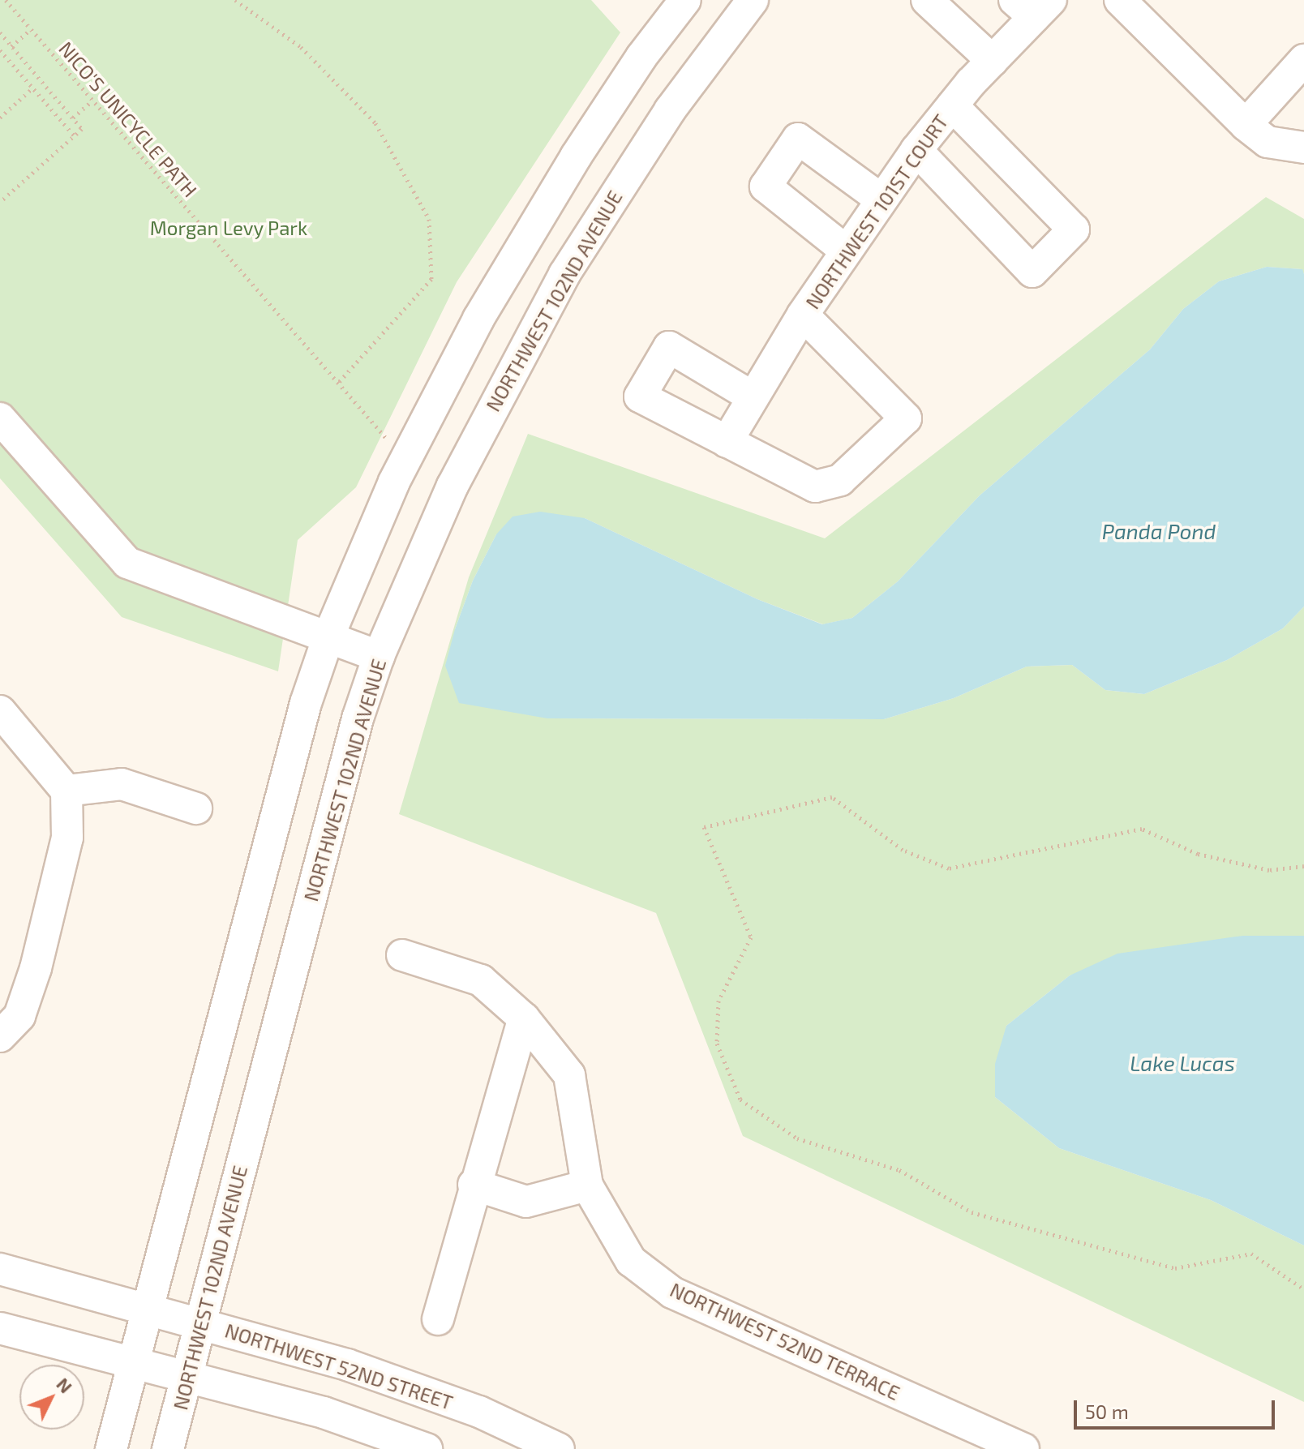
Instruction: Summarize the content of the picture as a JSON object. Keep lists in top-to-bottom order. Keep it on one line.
{"streets":{"street":["NORTHWEST 101ST COURT","NORTHWEST 102ND AVENUE","NORTHWEST 52ND TERRACE","NORTHWEST 52ND STREET"],"path":["NICO'S UNICYCLE PATH"]},"crossings":[["NORTHWEST 102ND AVENUE","NORTHWEST 52ND STREET"]],"water":["Panda Pond","Lake Lucas"],"parks":["Morgan Levy Park"],"scale_bar":"50 m","north":"top right"}
